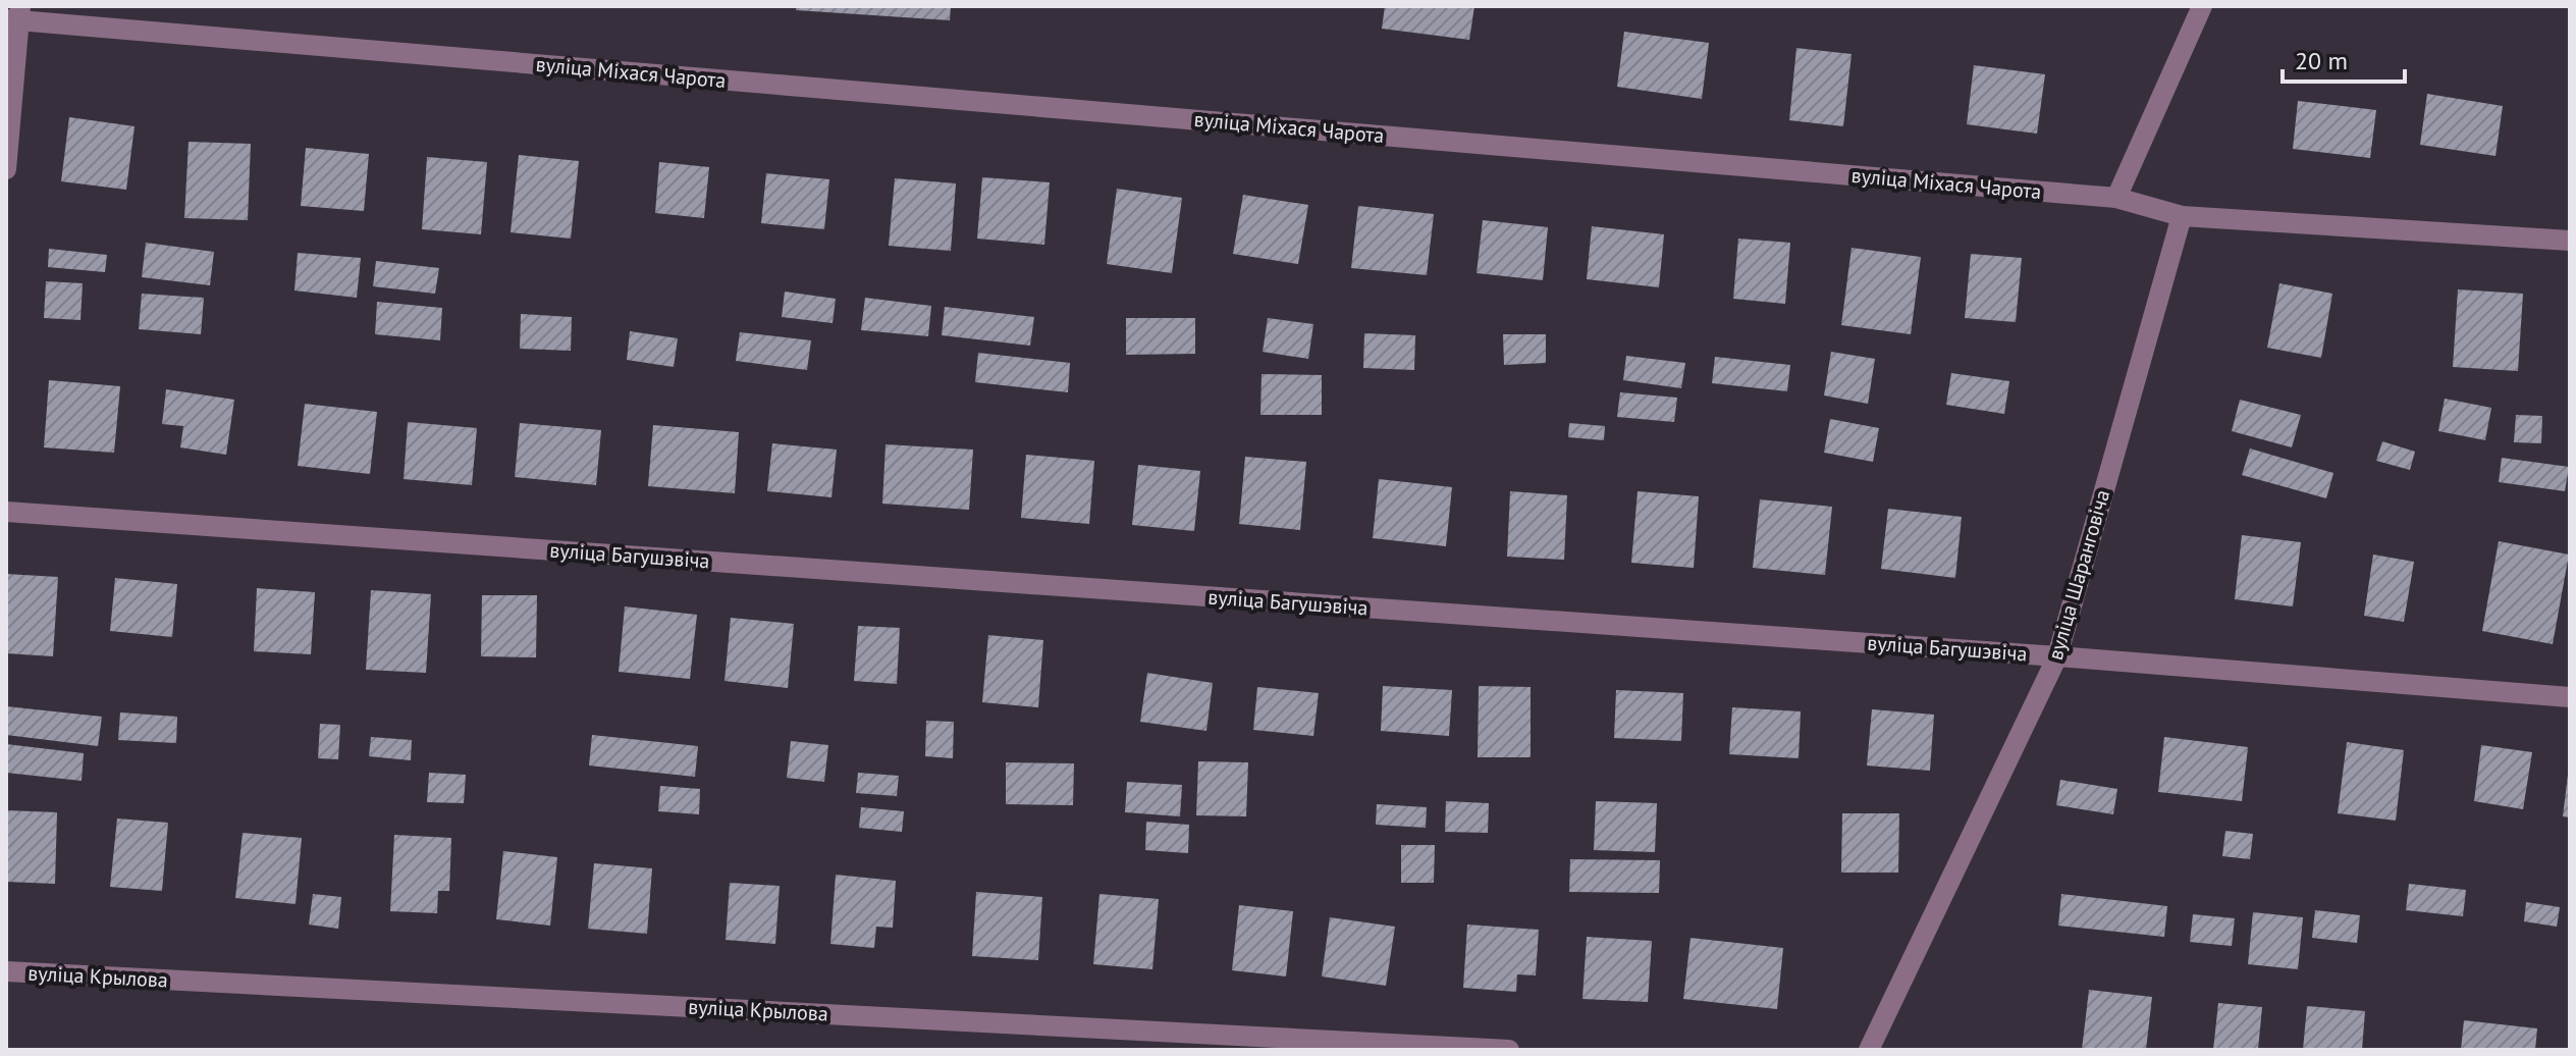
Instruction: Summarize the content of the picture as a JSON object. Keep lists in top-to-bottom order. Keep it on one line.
{"streets":{"street":["вуліца Міхася Чарота","вуліца Багушэвіча","вуліца Шаранговіча","вуліца Крылова"]},"crossings":[["вуліца Міхася Чарота","вуліца Шаранговіча"],["вуліца Багушэвіча","вуліца Шаранговіча"]],"scale_bar":"20 m"}
